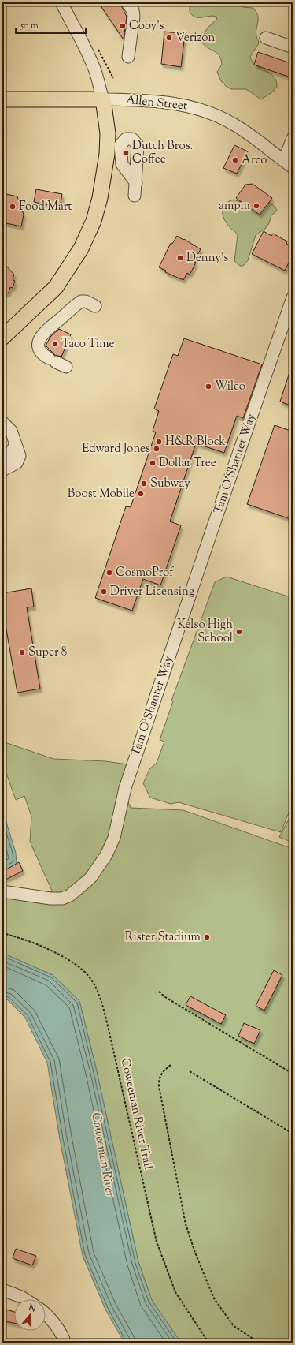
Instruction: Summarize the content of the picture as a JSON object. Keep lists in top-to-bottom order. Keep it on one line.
{"streets":{"main road":["Allen Street"],"street":["Tam O'Shanter Way"],"path":["Coweeman River Trail"]},"water":["Coweeman River"],"places":["Coby's","Verizon","Dutch Bros. Coffee","Arco","ampm","Food Mart","Denny's","Taco Time","Wilco","H&R Block","Edward Jones","Dollar Tree","Subway","Boost Mobile","CosmoProf","Driver Licensing","Kelso High School","Super 8","Rister Stadium"],"scale_bar":"50 m","north":"top"}
